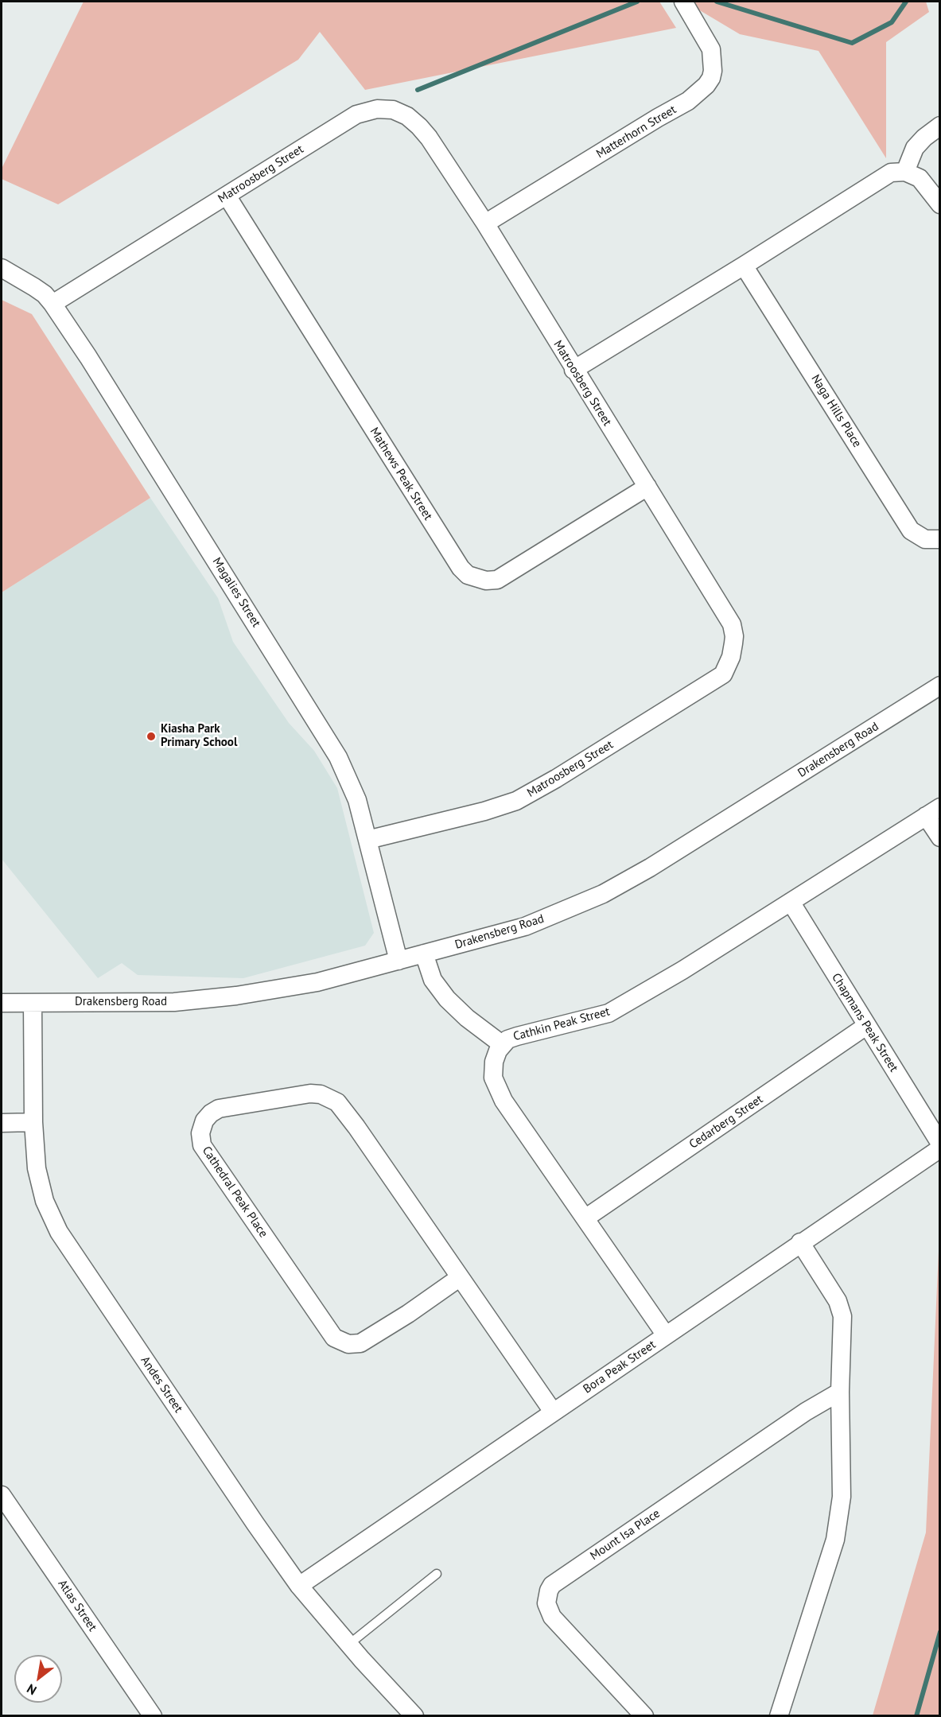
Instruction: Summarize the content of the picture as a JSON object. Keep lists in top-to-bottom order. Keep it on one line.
{"streets":{"street":["Matterhorn Street","Matroosberg Street","Naga Hills Place","Mathews Peak Street","Magalies Street","Drakensberg Road","Chapmans Peak Street","Cathkin Peak Street","Cedarberg Street","Cathedral Peak Place","Bora Peak Street","Andes Street","Mount Isa Place","Atlas Street"]},"crossings":[["Matterhorn Street","Matroosberg Street"],["Matroosberg Street","Mathews Peak Street"],["Matroosberg Street","Magalies Street"],["Magalies Street","Drakensberg Road"],["Drakensberg Road","Andes Street"],["Chapmans Peak Street","Cathkin Peak Street"],["Chapmans Peak Street","Cedarberg Street"],["Cathkin Peak Street","Cedarberg Street"],["Cathkin Peak Street","Bora Peak Street"],["Cathedral Peak Place","Bora Peak Street"],["Bora Peak Street","Andes Street"]],"places":["Kiasha Park Primary School"],"north":"bottom left"}
